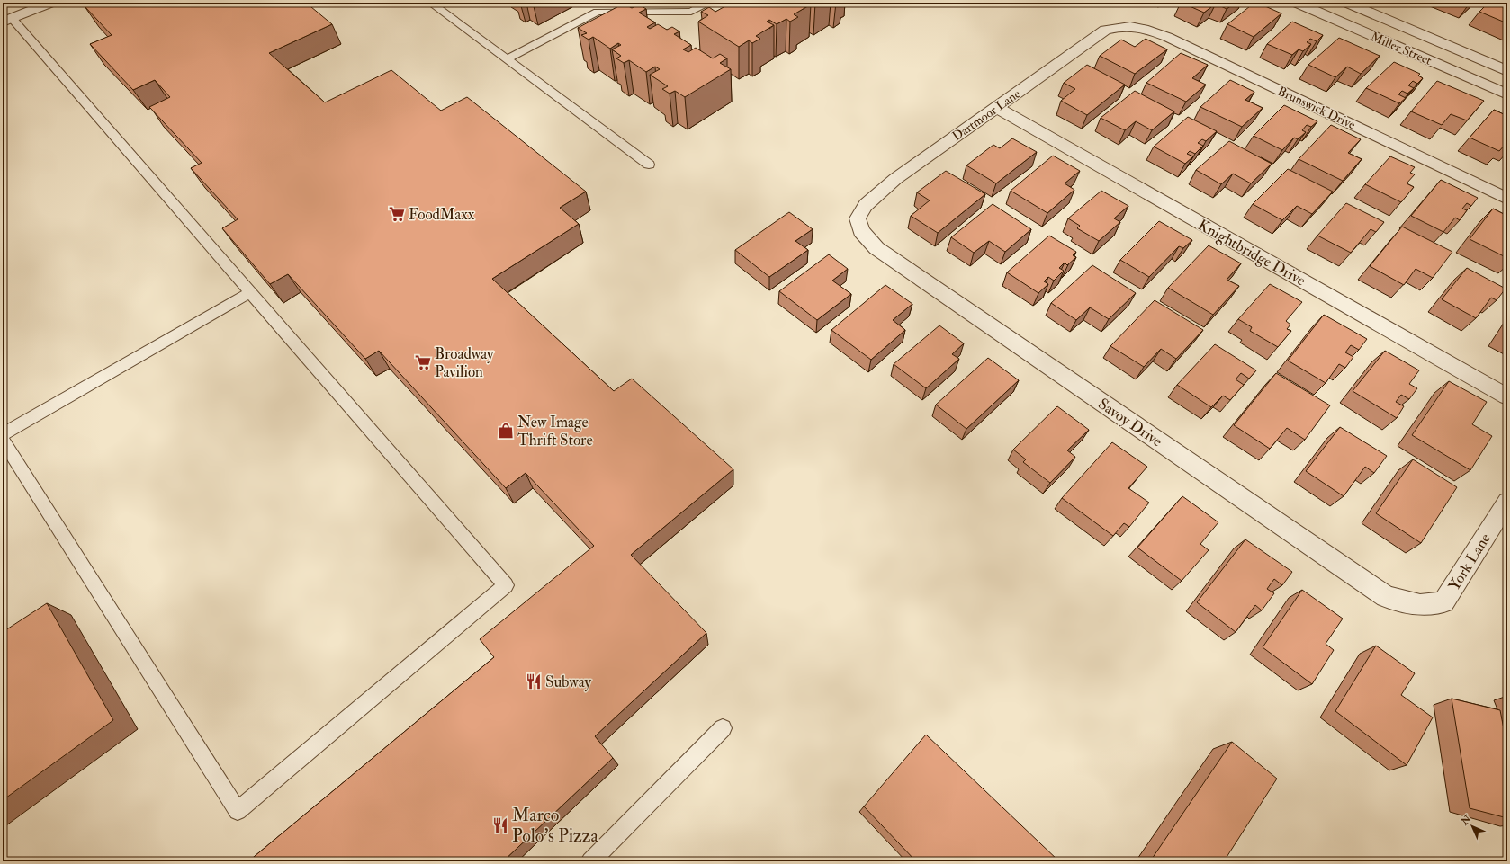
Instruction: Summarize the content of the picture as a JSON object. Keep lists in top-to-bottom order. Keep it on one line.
{"streets":{"street":["Miller Street","Brunswick Drive","Dartmoor Lane","Knightbridge Drive","Savoy Drive","York Lane"]},"crossings":[["Brunswick Drive","Dartmoor Lane"],["Dartmoor Lane","Knightbridge Drive"],["Dartmoor Lane","Savoy Drive"],["Savoy Drive","York Lane"]],"places":{"supermarket":["FoodMaxx","Broadway Pavilion"],"shop":["New Image Thrift Store"],"restaurant":["Subway","Marco Polo's Pizza"]},"north":"top left"}
